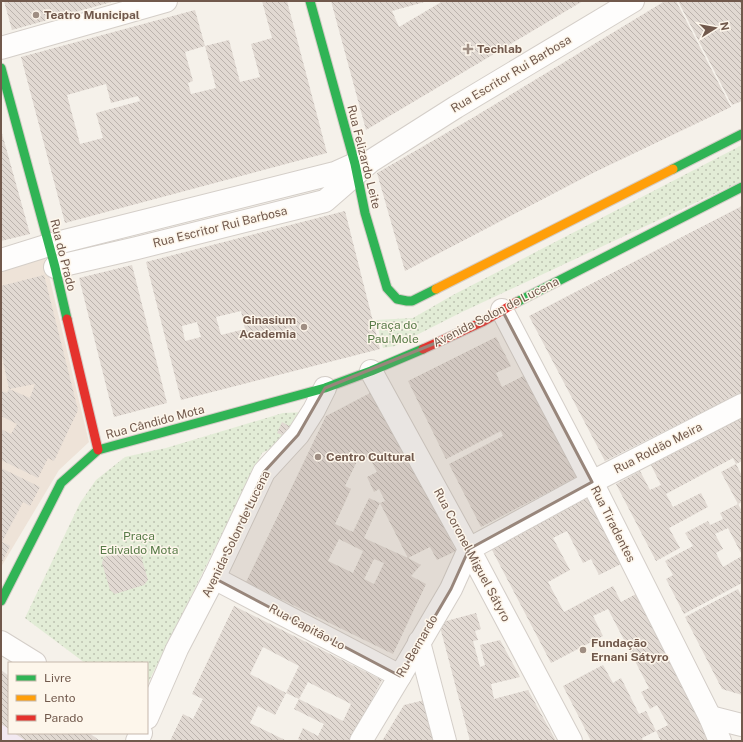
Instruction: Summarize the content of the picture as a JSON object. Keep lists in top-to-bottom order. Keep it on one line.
{"streets":{"main road":["Rua Felizardo Leite","Rua do Prado","Avenida Solon de Lucena","Rua Cândido Mota"],"street":["Rua Escritor Rui Barbosa","Rua Roldão Meira","Rua Tiradentes","Rua Coronel Miguel Sátyro","Rua Capitão Lo","Ru Bernardo"]},"crossings":[["Rua Escritor Rui Barbosa","Rua Felizardo Leite"],["Rua Escritor Rui Barbosa","Rua do Prado"],["Rua do Prado","Rua Cândido Mota"],["Avenida Solon de Lucena","Rua Cândido Mota"],["Avenida Solon de Lucena","Rua Tiradentes"],["Avenida Solon de Lucena","Rua Coronel Miguel Sátyro"],["Avenida Solon de Lucena","Rua Capitão Lo"],["Rua Roldão Meira","Rua Tiradentes"],["Rua Roldão Meira","Rua Coronel Miguel Sátyro"],["Rua Roldão Meira","Ru Bernardo"],["Rua Coronel Miguel Sátyro","Ru Bernardo"],["Rua Capitão Lo","Ru Bernardo"]],"parks":["Praça do Pau Mole","Praça Edivaldo Mota"],"places":{"other":["Teatro Municipal","Ginasium Academia","Centro Cultural","Fundação Ernani Sátyro"],"health":["Techlab"]},"legend":["Livre","Lento","Parado"],"north":"right"}
